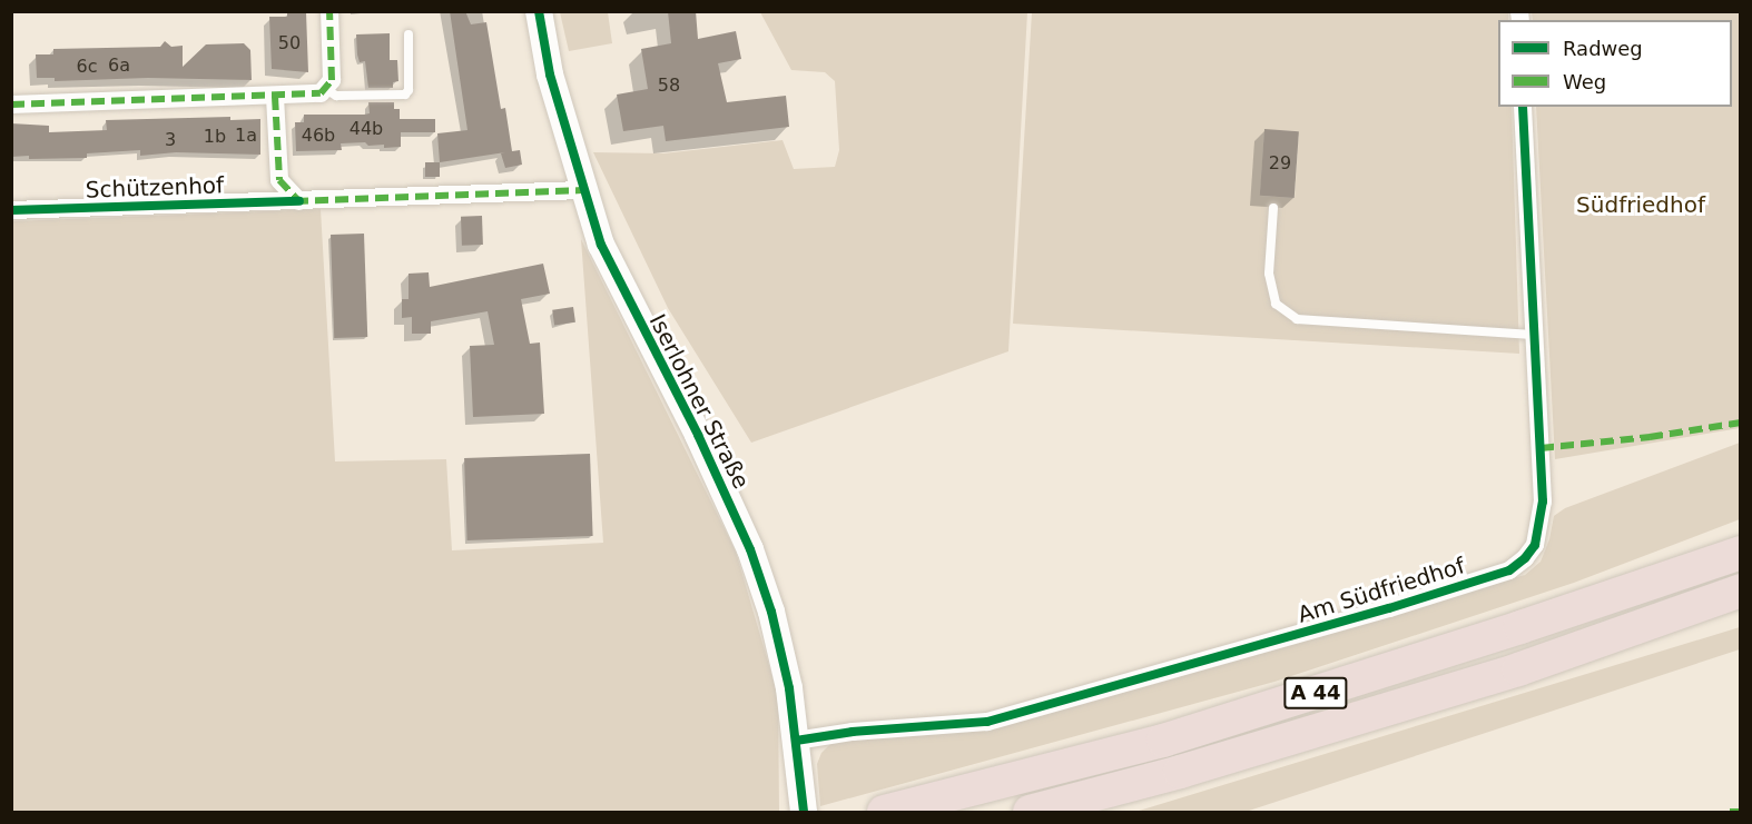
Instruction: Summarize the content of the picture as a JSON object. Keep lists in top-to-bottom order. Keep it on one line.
{"streets":{"highway":["A 44"],"main road":["Iserlohner Straße"],"street":["Schützenhof","Am Südfriedhof"]},"crossings":[["Schützenhof","Iserlohner Straße"],["Iserlohner Straße","Am Südfriedhof"]],"parks":["Südfriedhof"],"house_numbers":["50","6a","6c","58","44b","1a","46b","1b","3","29"],"legend":["Radweg","Weg"]}
